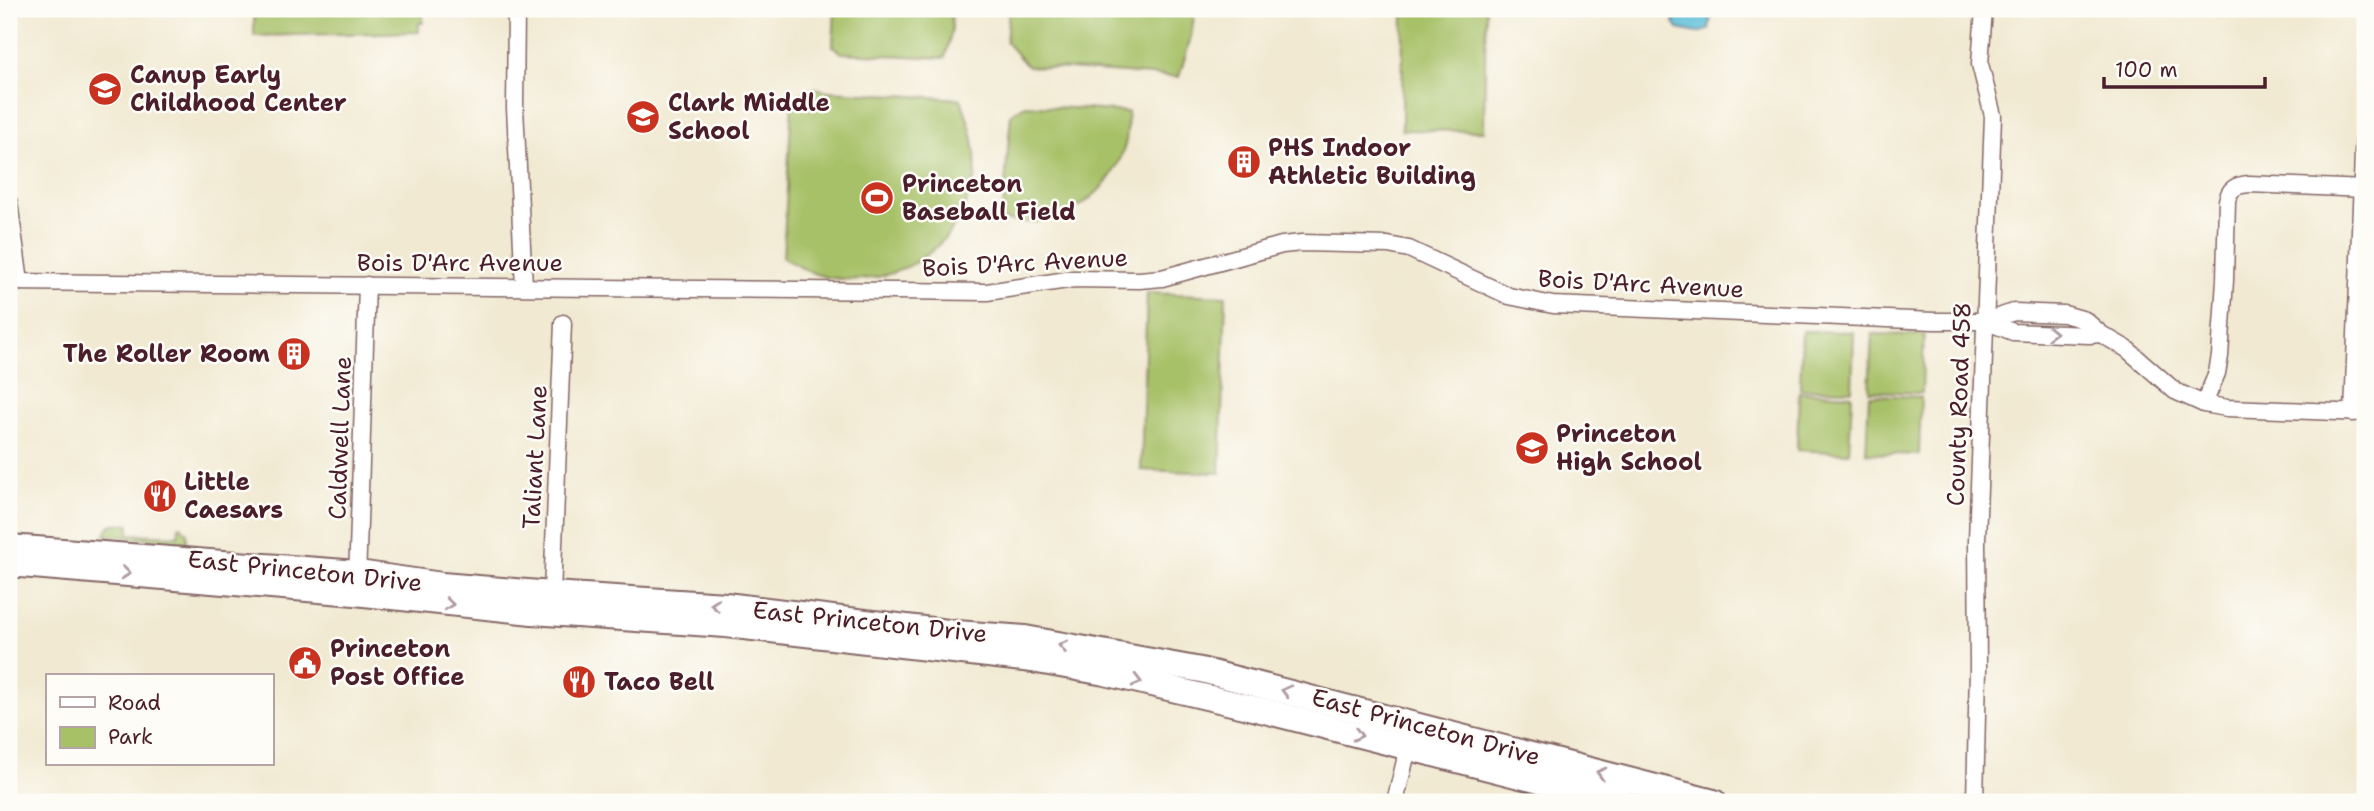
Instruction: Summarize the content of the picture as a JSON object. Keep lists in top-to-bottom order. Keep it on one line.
{"streets":{"highway":["East Princeton Drive"],"street":["Bois D'Arc Avenue","County Road 458","Caldwell Lane","Taliant Lane"]},"crossings":[["Bois D'Arc Avenue","County Road 458"],["Bois D'Arc Avenue","Caldwell Lane"],["Caldwell Lane","East Princeton Drive"],["Taliant Lane","East Princeton Drive"]],"places":{"school or university":["Canup Early Childhood Center","Clark Middle School","Princeton High School"],"building":["PHS Indoor Athletic Building","The Roller Room"],"sports":["Princeton Baseball Field"],"restaurant":["Little Caesars","Taco Bell"],"public building":["Princeton Post Office"]},"legend":["Road","Park"],"scale_bar":"100 m"}
